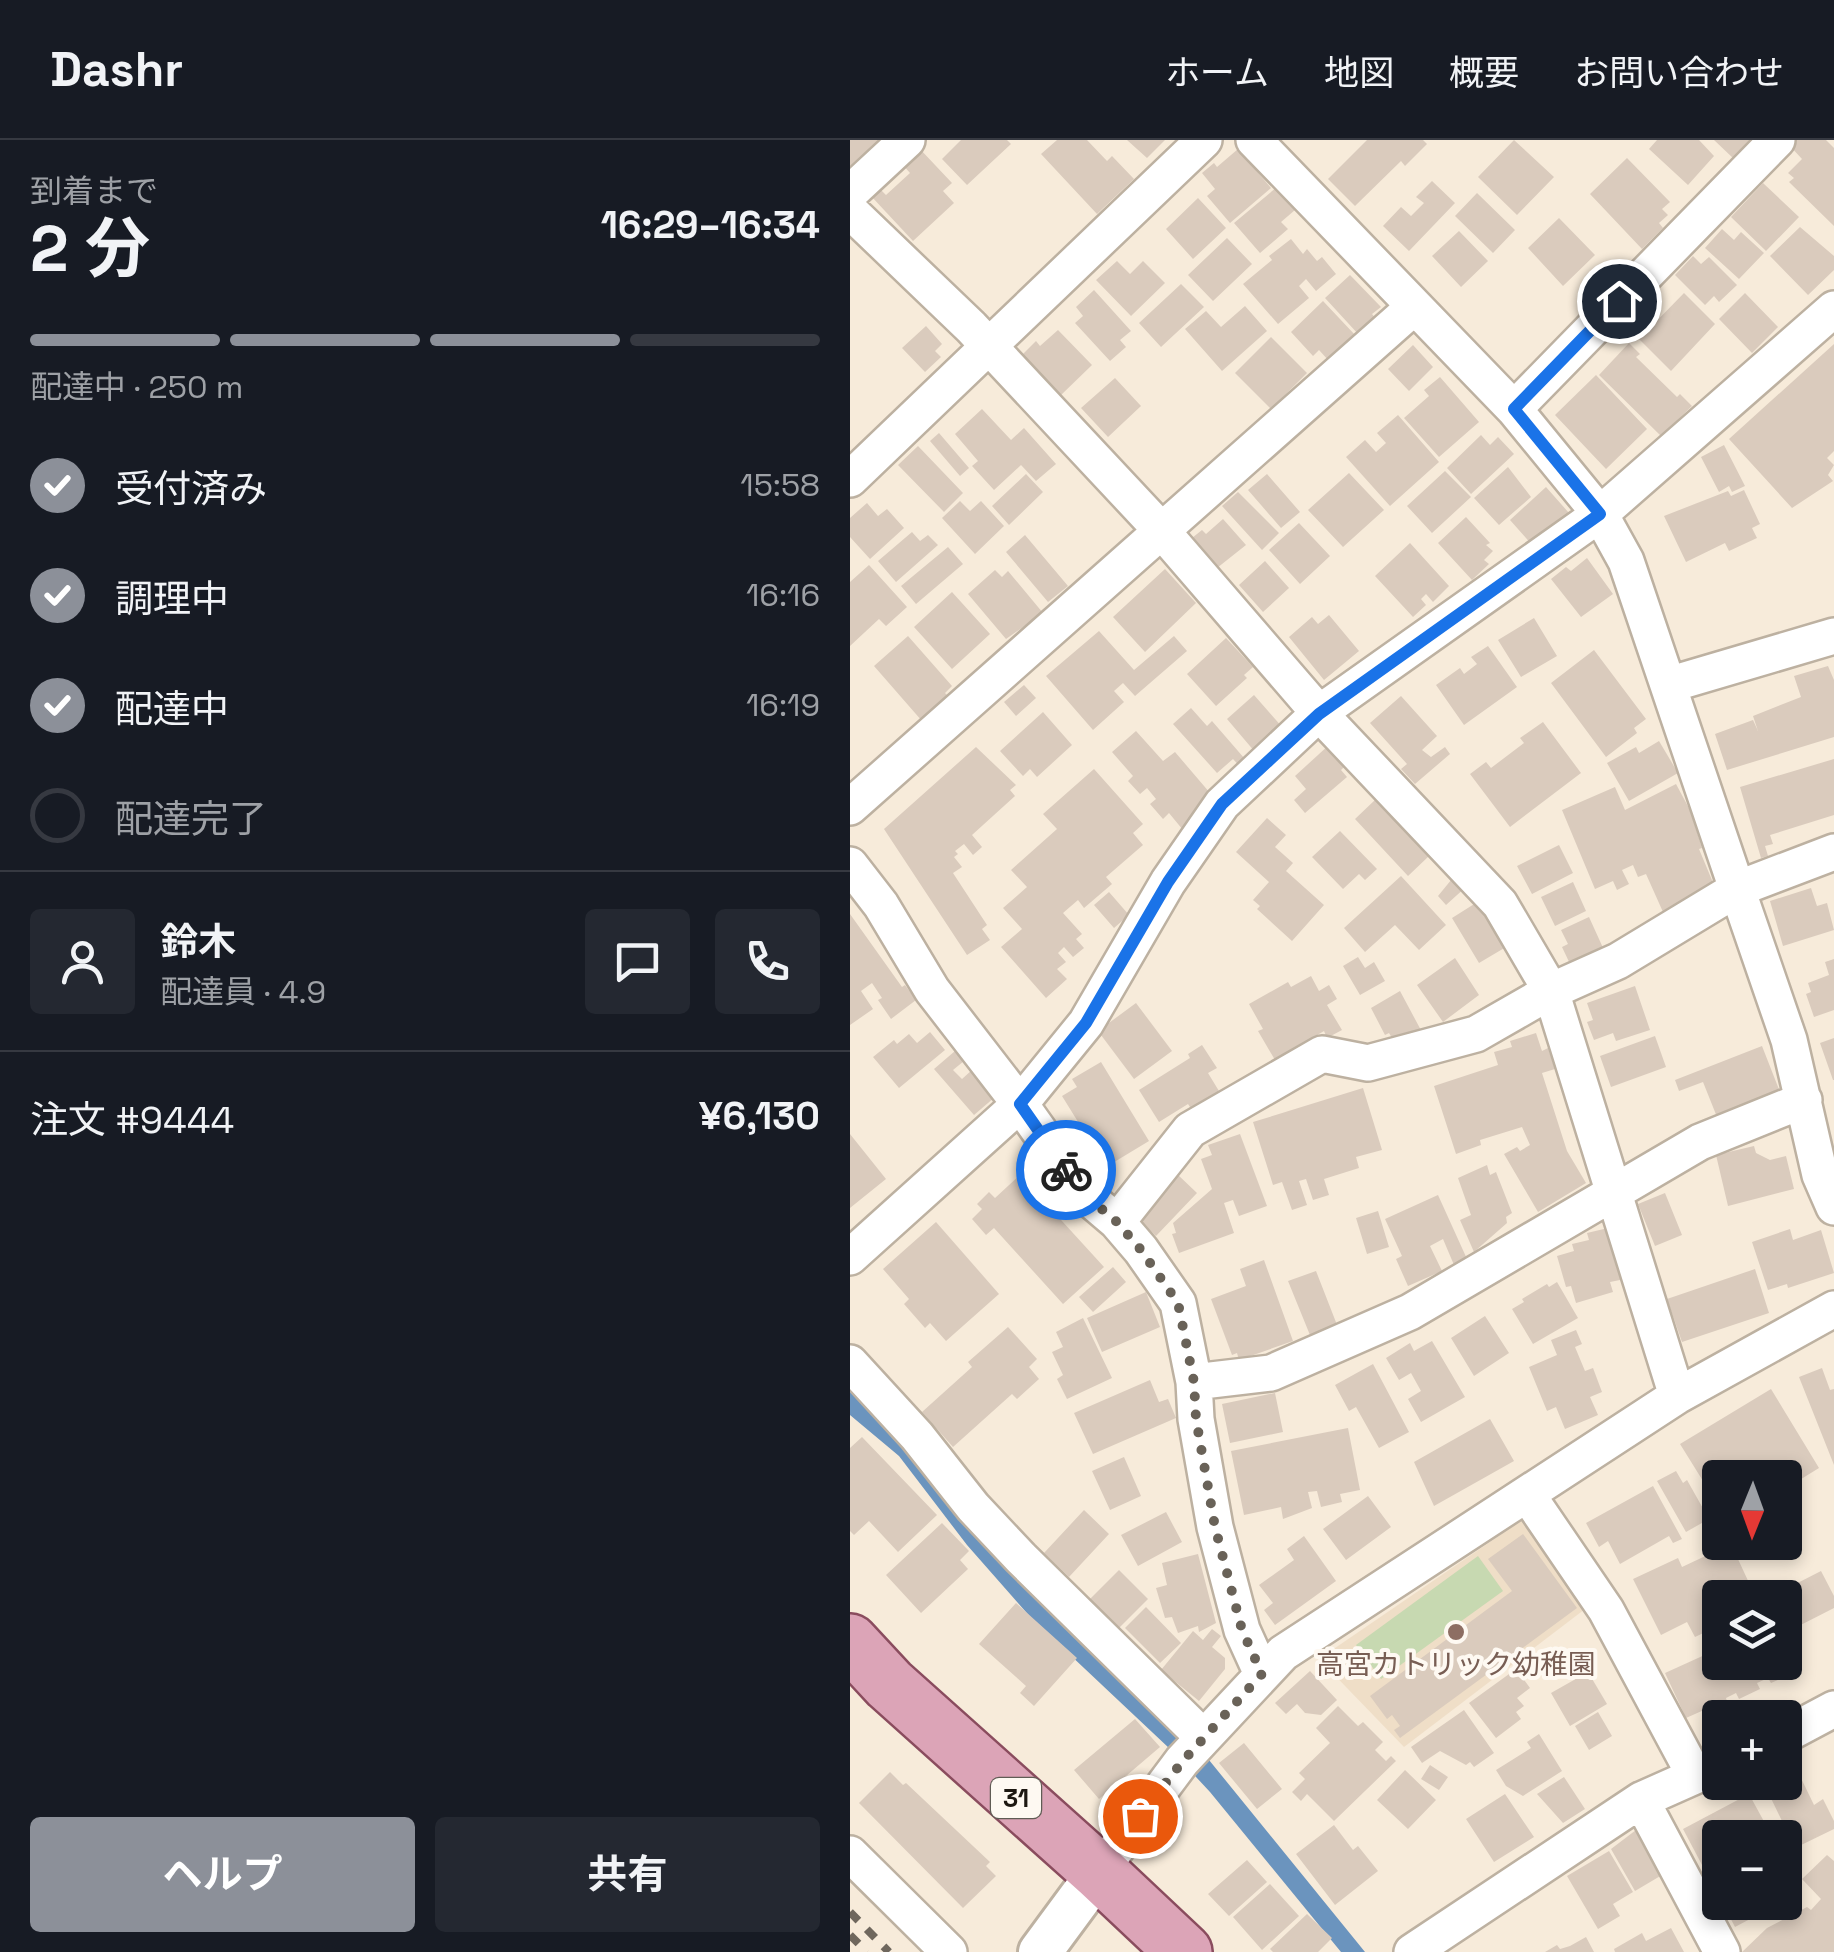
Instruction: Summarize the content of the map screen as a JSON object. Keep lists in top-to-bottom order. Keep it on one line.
{"streets":{"main road":["31"]},"places":["高宮カトリック幼稚園"],"north":"bottom","page":{"header":"Dashr","nav":["ホーム","地図","概要","お問い合わせ"],"heading":["2 分","到着まで","16:29–16:34"],"panel":["鈴木","配達員 · 4.9","注文 #9444","¥6,130"],"bar":"配達中 · 250 m","list":[["受付済み","15:58"],["調理中","16:16"],["配達中","16:19"],"配達完了"],"map_buttons":["+","−"],"buttons":["ヘルプ","共有"]}}
